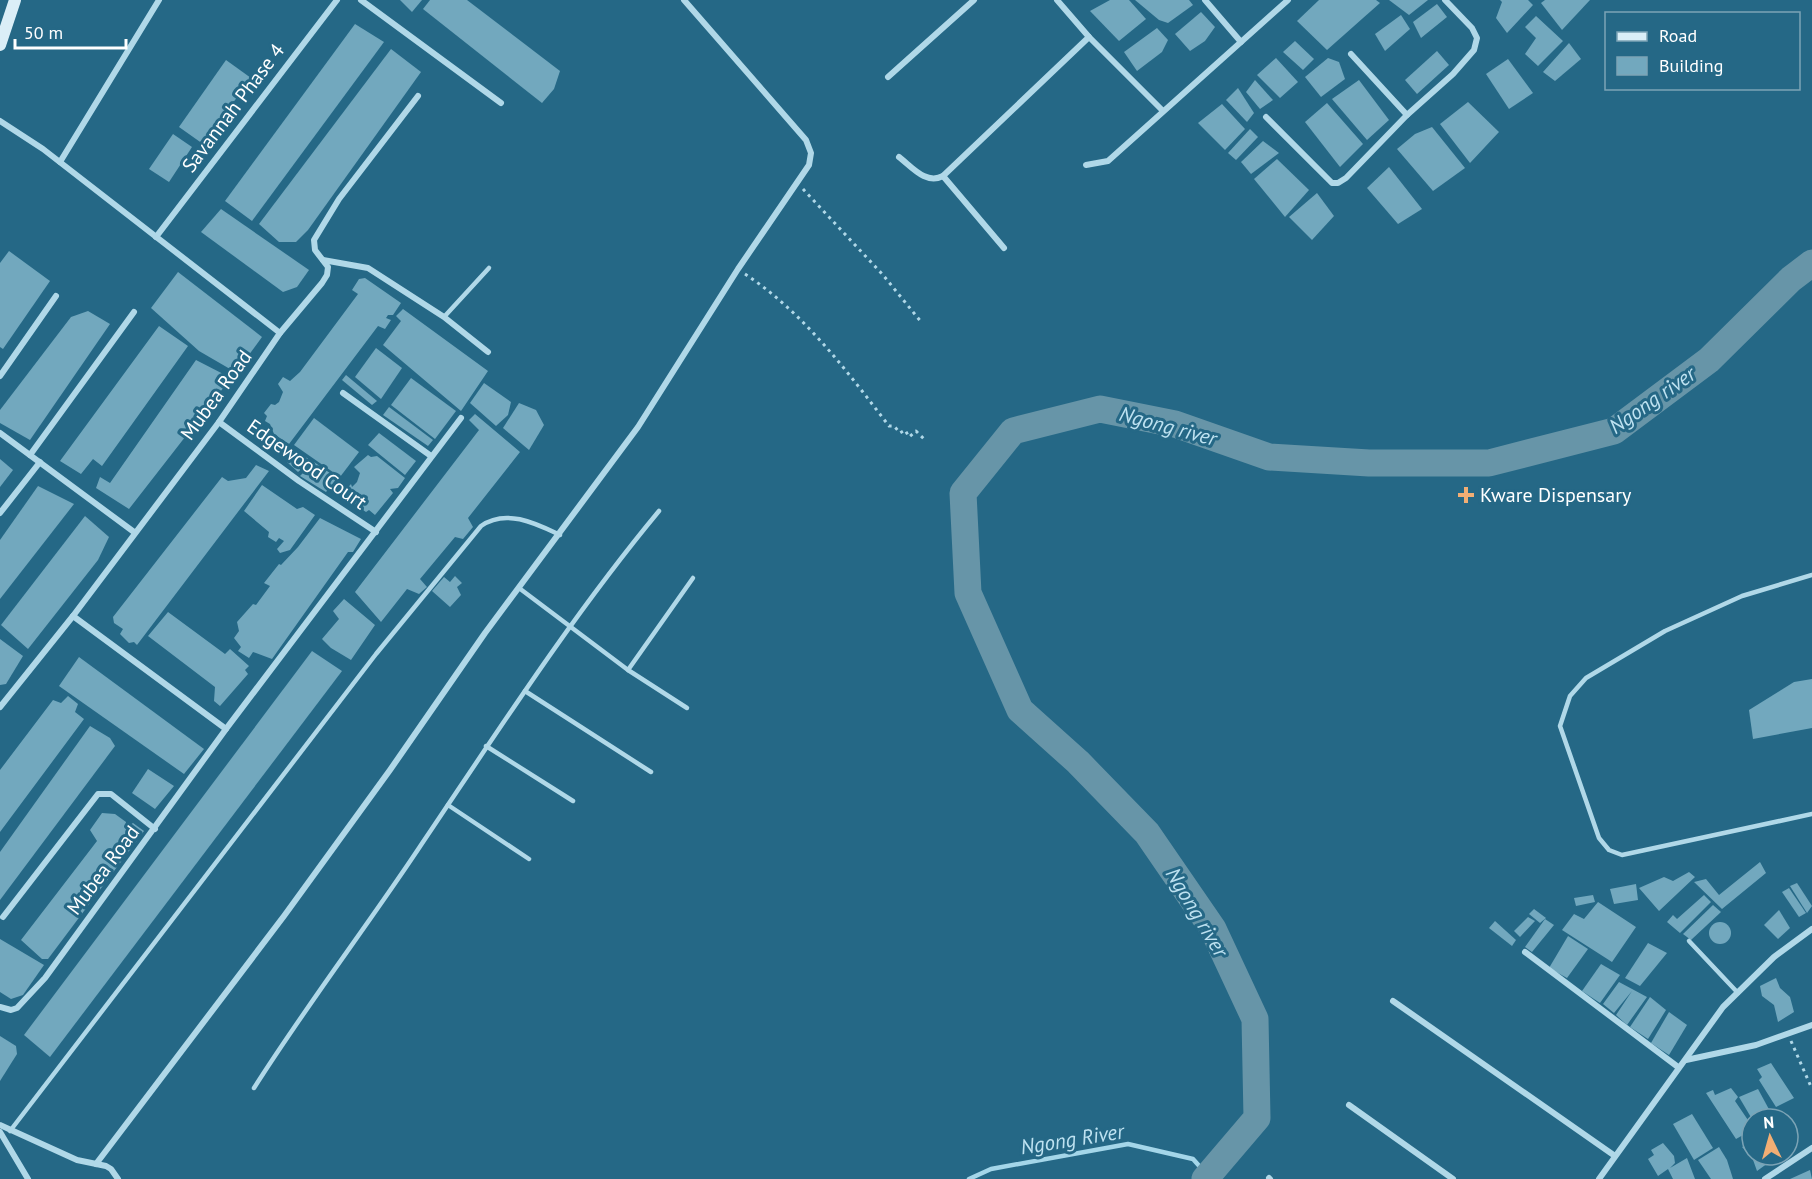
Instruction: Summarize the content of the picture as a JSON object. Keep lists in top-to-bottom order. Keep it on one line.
{"streets":{"street":["Savannah Phase 4","Mubea Road","Edgewood Court"]},"crossings":[["Mubea Road","Edgewood Court"]],"water":["Ngong river","Ngong River"],"places":{"health":["Kware Dispensary"]},"legend":["Road","Building"],"scale_bar":"50 m","north":"top"}
